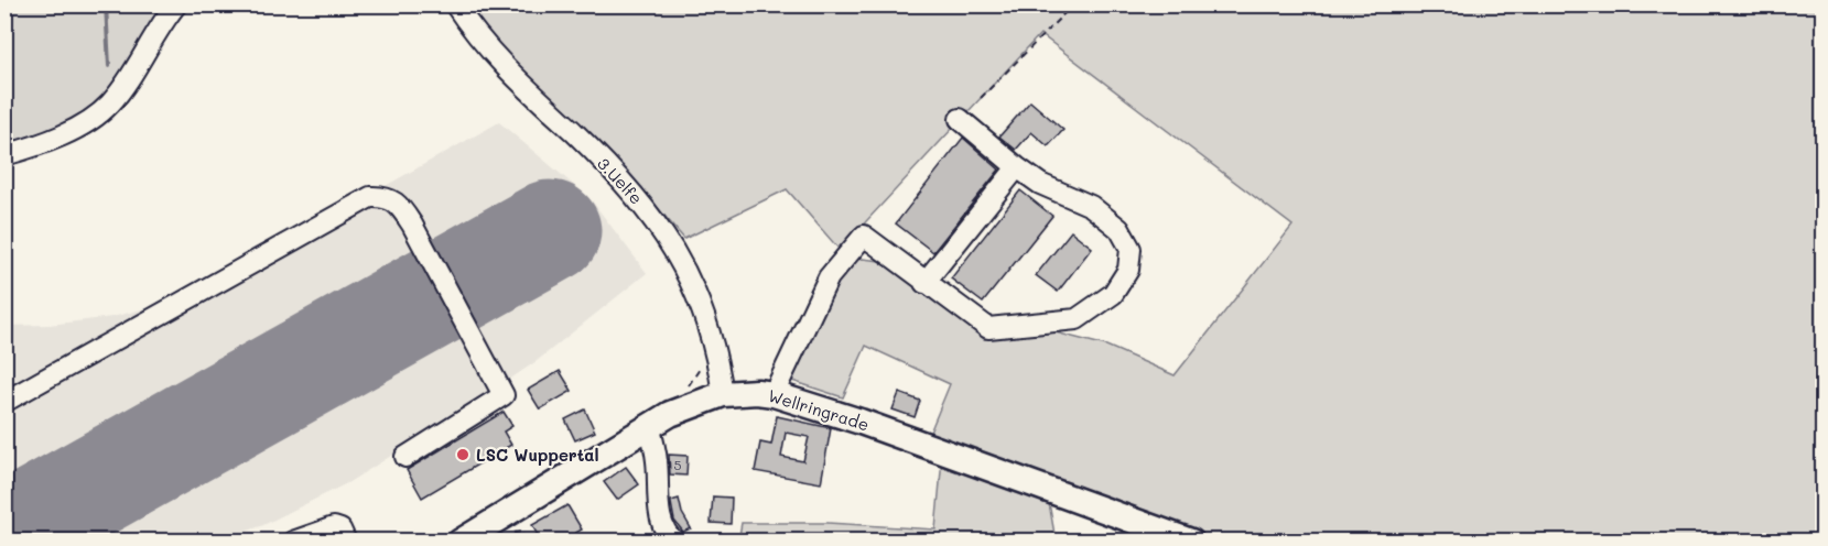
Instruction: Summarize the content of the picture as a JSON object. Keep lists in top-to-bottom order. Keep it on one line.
{"streets":{"main road":["Wellringrade"],"street":["3.Uelfe"]},"crossings":[["3.Uelfe","Wellringrade"]],"places":["LSC Wuppertal"],"house_numbers":["5"]}
